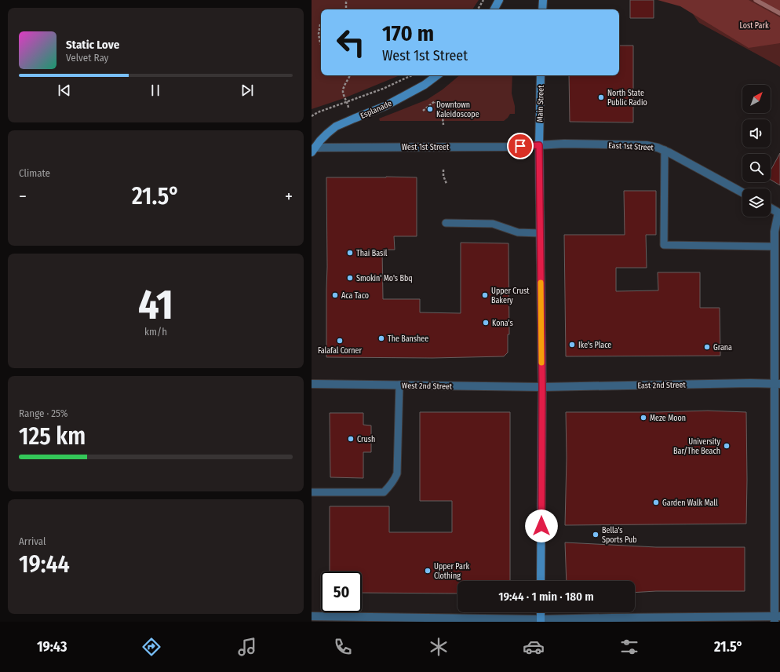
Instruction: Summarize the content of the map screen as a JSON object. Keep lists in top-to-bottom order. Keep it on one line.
{"streets":{"main road":["Main Street","Esplanade"],"street":["East 1st Street","West 1st Street","East 2nd Street","West 2nd Street"]},"crossings":[["Main Street","East 1st Street"],["Main Street","West 1st Street"],["Main Street","East 2nd Street"],["Main Street","West 2nd Street"],["Esplanade","West 1st Street"],["East 1st Street","West 1st Street"],["East 2nd Street","West 2nd Street"]],"parks":["Lost Park"],"places":["North State Public Radio","Downtown Kaleidoscope","Thai Basil","Smokin' Mo's Bbq","Aca Taco","Upper Crust Bakery","Kona's","The Banshee","Falafal Corner","Ike's Place","Grana","Meze Moon","Crush","University Bar/The Beach","Garden Walk Mall","Bella's Sports Pub","Upper Park Clothing"],"north":"top right","page":{"turn":["170 m","West 1st Street"],"song":["Static Love","Velvet Ray"],"tile":["Climate",["41","km/h"],["Range · 25%","125 km"],["Arrival","19:44"]],"heat":["−","21.5°","+"],"limit":"50","trip":"19:44 · 1 min · 180 m","tabs":["19:43","21.5°"]}}
